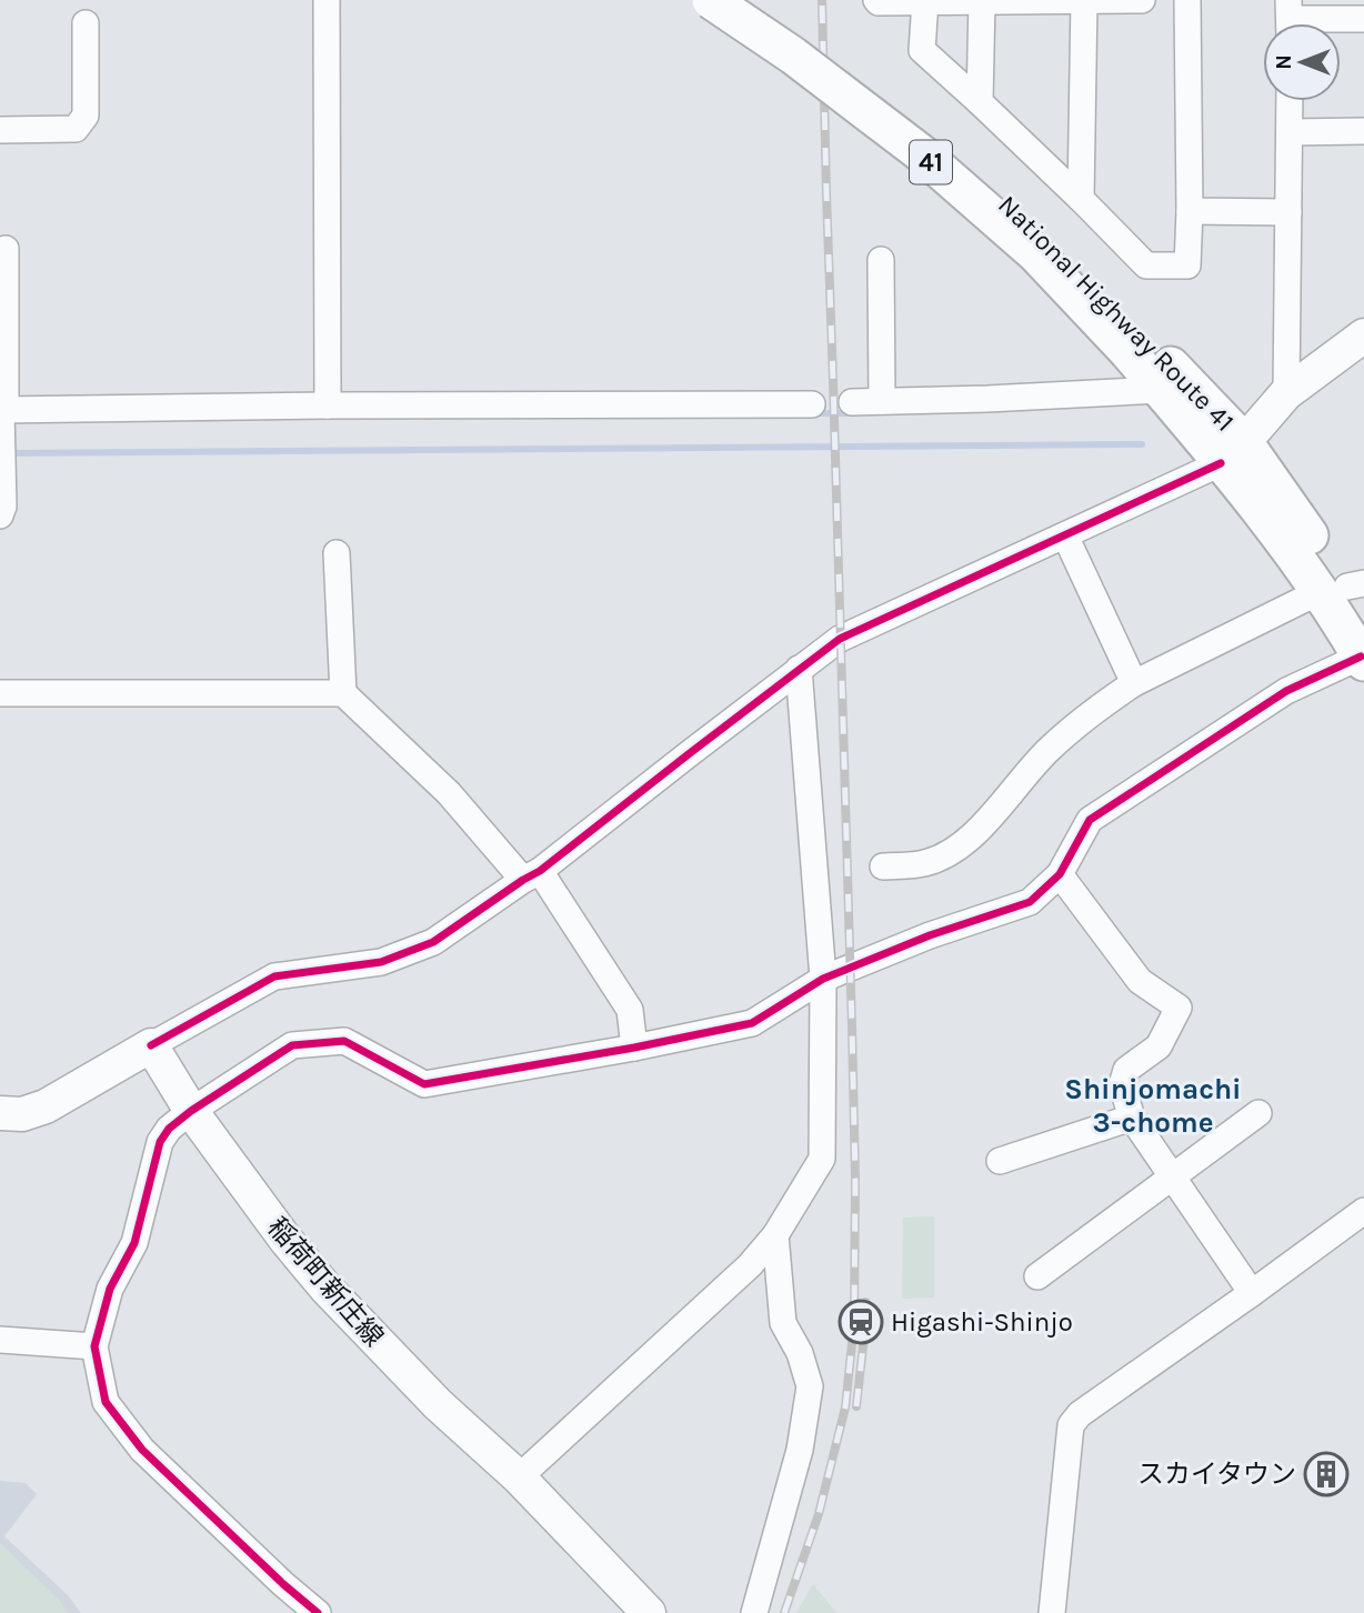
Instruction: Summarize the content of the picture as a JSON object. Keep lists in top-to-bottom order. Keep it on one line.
{"streets":{"highway":["41","National Highway Route 41"],"main road":["稲荷町新庄線"]},"districts":["Shinjomachi 3-chome"],"places":{"station":["Higashi-Shinjo"],"building":["スカイタウン"]},"north":"left"}
